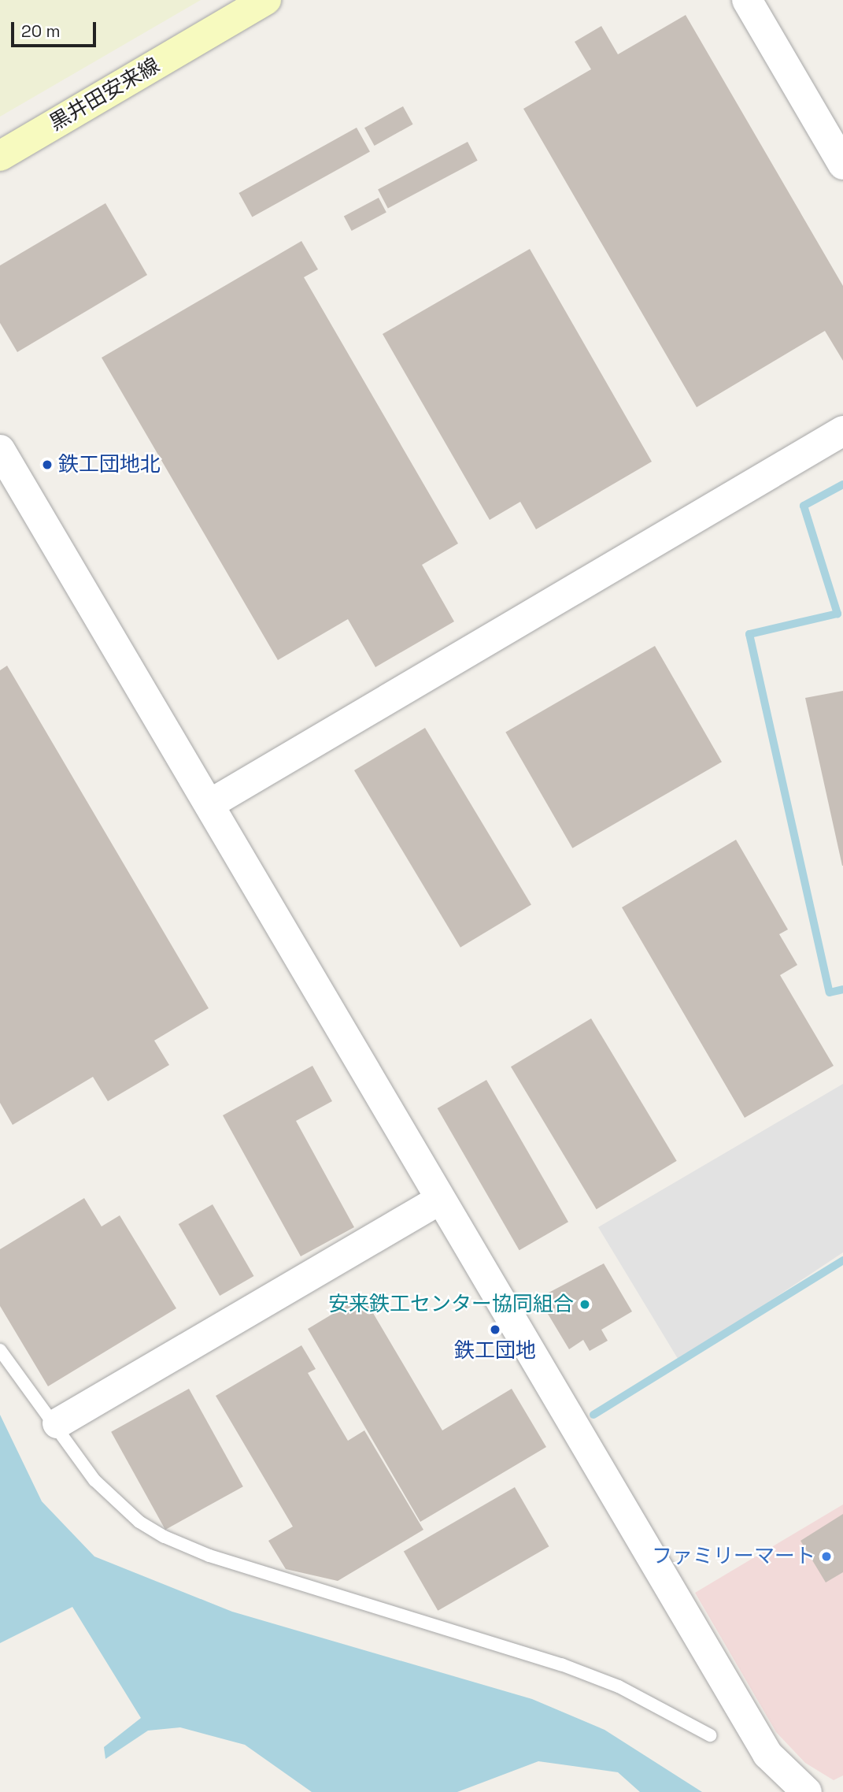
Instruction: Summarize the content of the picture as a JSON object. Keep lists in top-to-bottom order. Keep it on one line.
{"streets":{"main road":["黒井田安来線"]},"places":["鉄工団地北","安来鉄工センター協同組合","鉄工団地","ファミリーマート"],"scale_bar":"20 m"}
